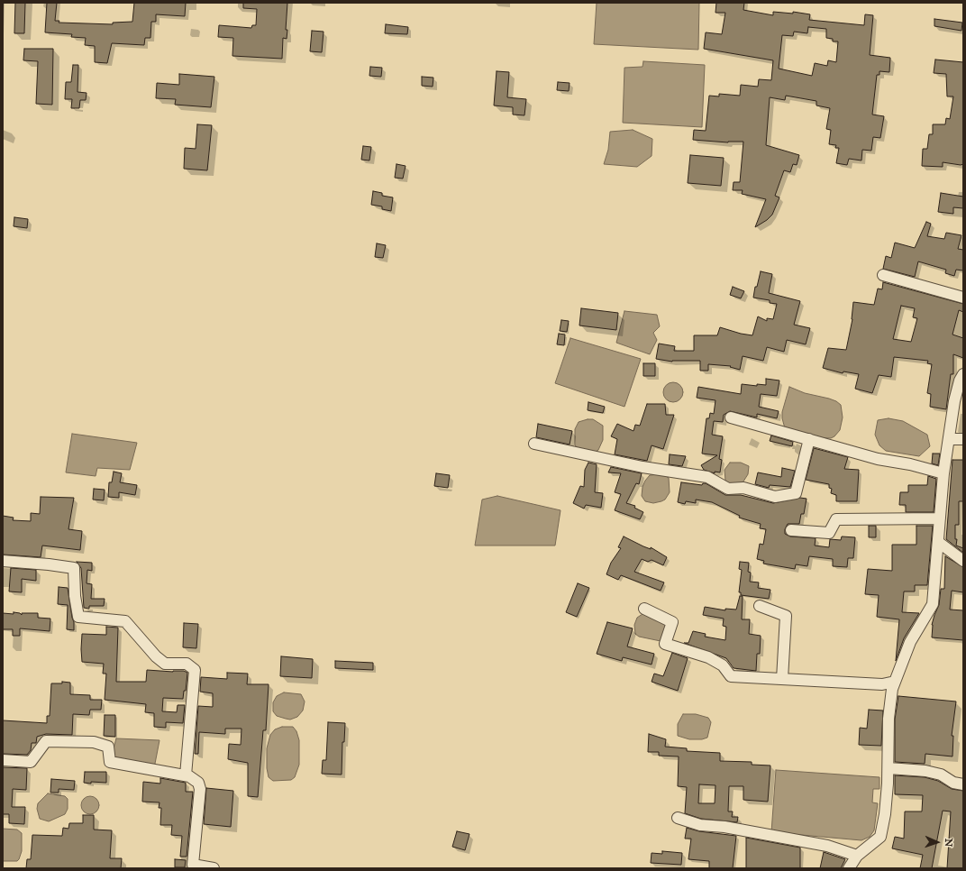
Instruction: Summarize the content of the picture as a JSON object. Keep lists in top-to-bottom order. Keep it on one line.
{"north":"right"}
